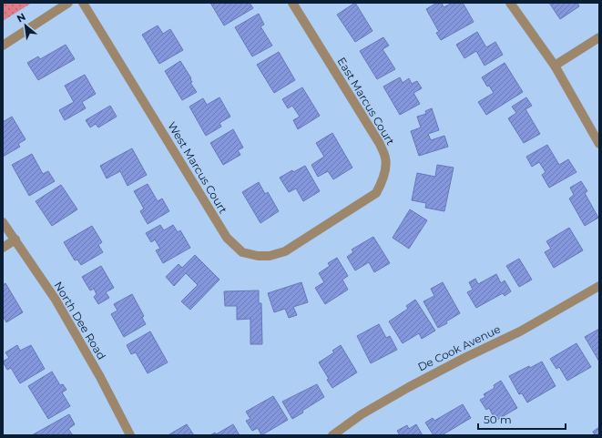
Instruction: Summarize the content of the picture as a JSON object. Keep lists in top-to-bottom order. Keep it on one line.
{"streets":{"street":["East Marcus Court","West Marcus Court","North Dee Road","De Cook Avenue"]},"crossings":[["East Marcus Court","West Marcus Court"]],"scale_bar":"50 m","north":"top left"}
